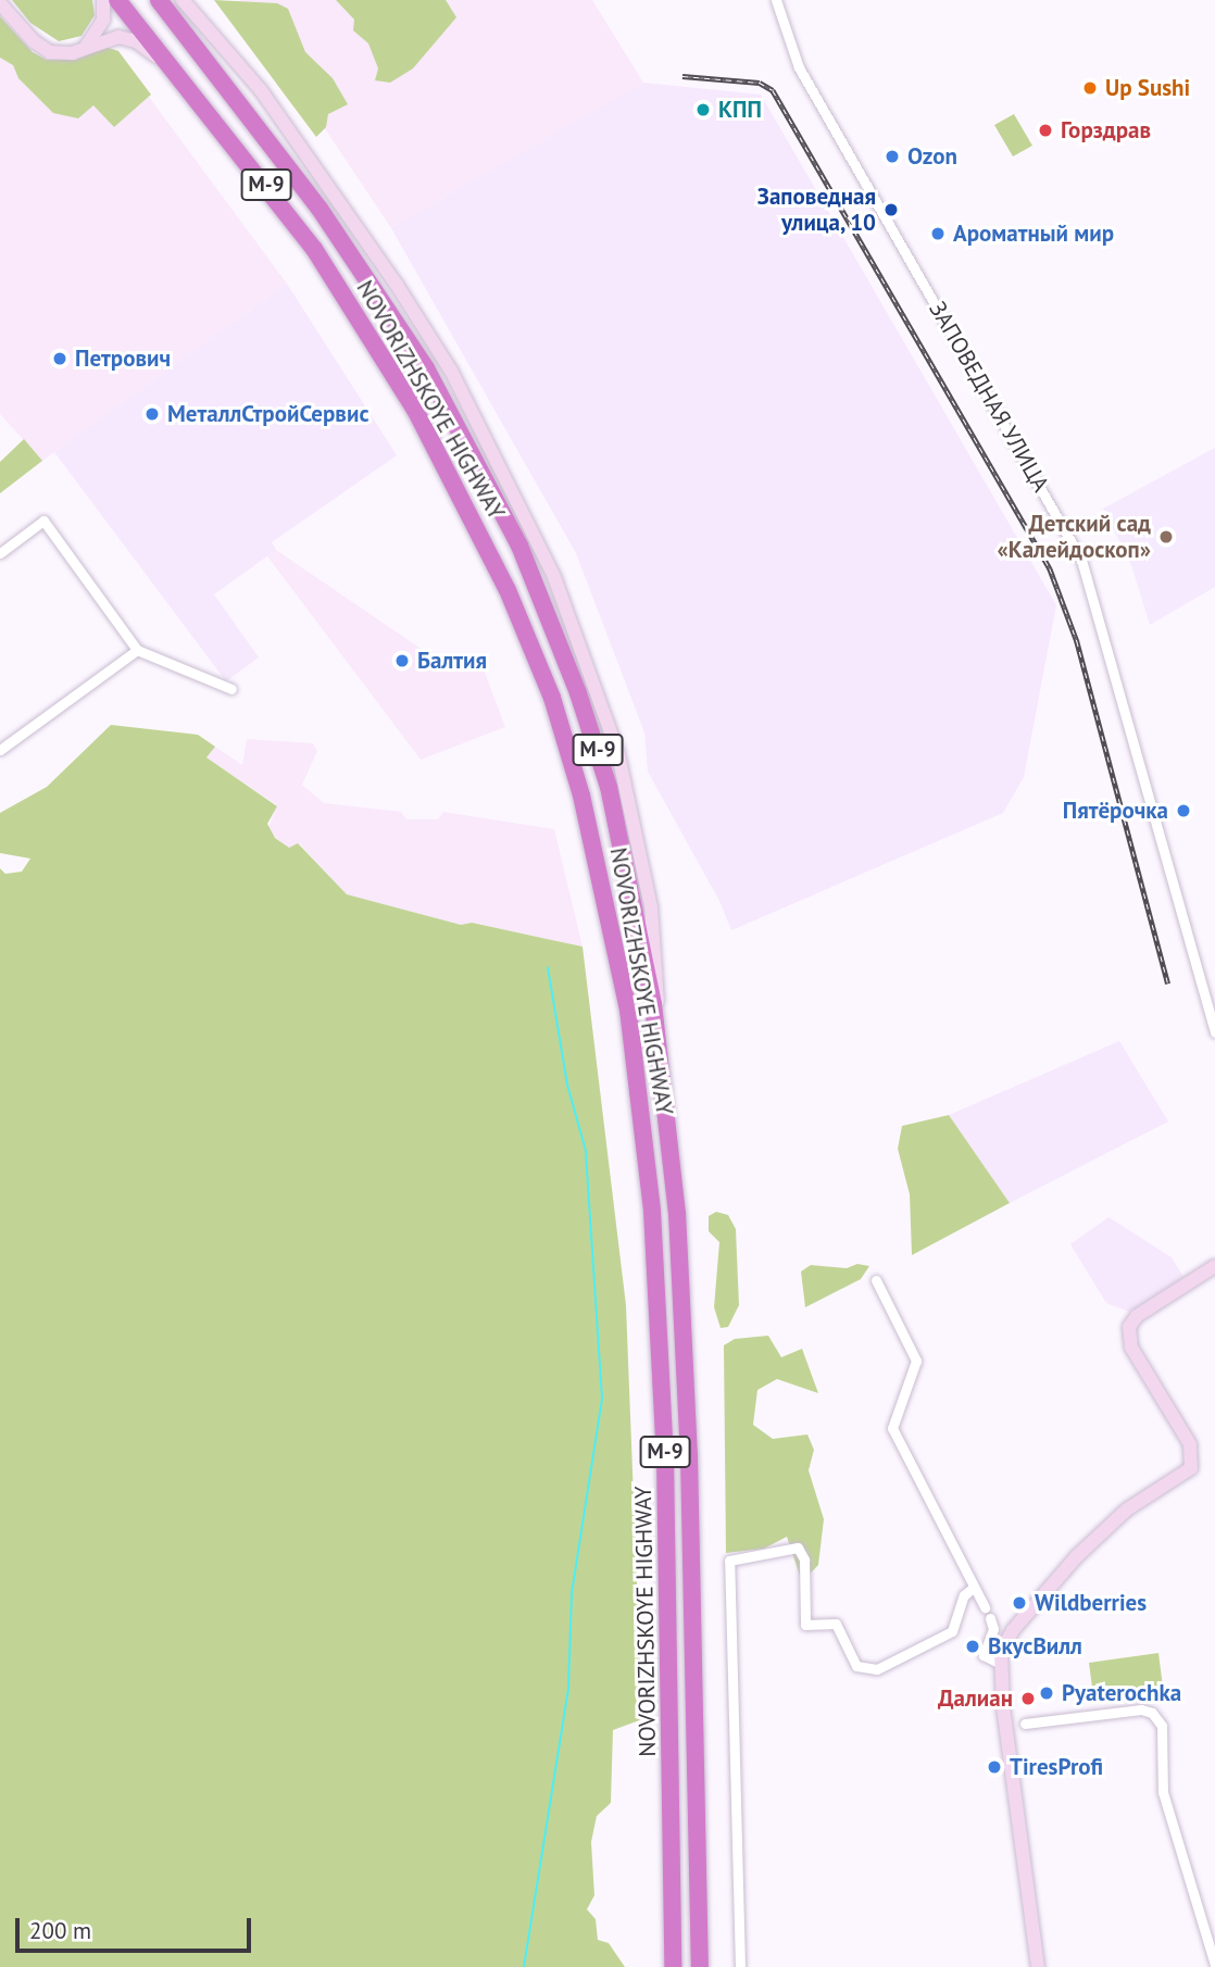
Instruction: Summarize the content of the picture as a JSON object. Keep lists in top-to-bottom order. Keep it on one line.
{"streets":{"highway":["М-9","NOVORIZHSKOYE HIGHWAY"],"street":["ЗАПОВЕДНАЯ УЛИЦА"]},"crossings":[["М-9","NOVORIZHSKOYE HIGHWAY"]],"places":["Up Sushi","КПП","Горздрав","Ozon","Заповедная улица, 10","Ароматный мир","Петрович","МеталлСтройСервис","Детский сад «Калейдоскоп»","Балтия","Пятёрочка","Wildberries","ВкусВилл","Pyaterochka","Далиан","TiresProfi"],"scale_bar":"200 m"}
